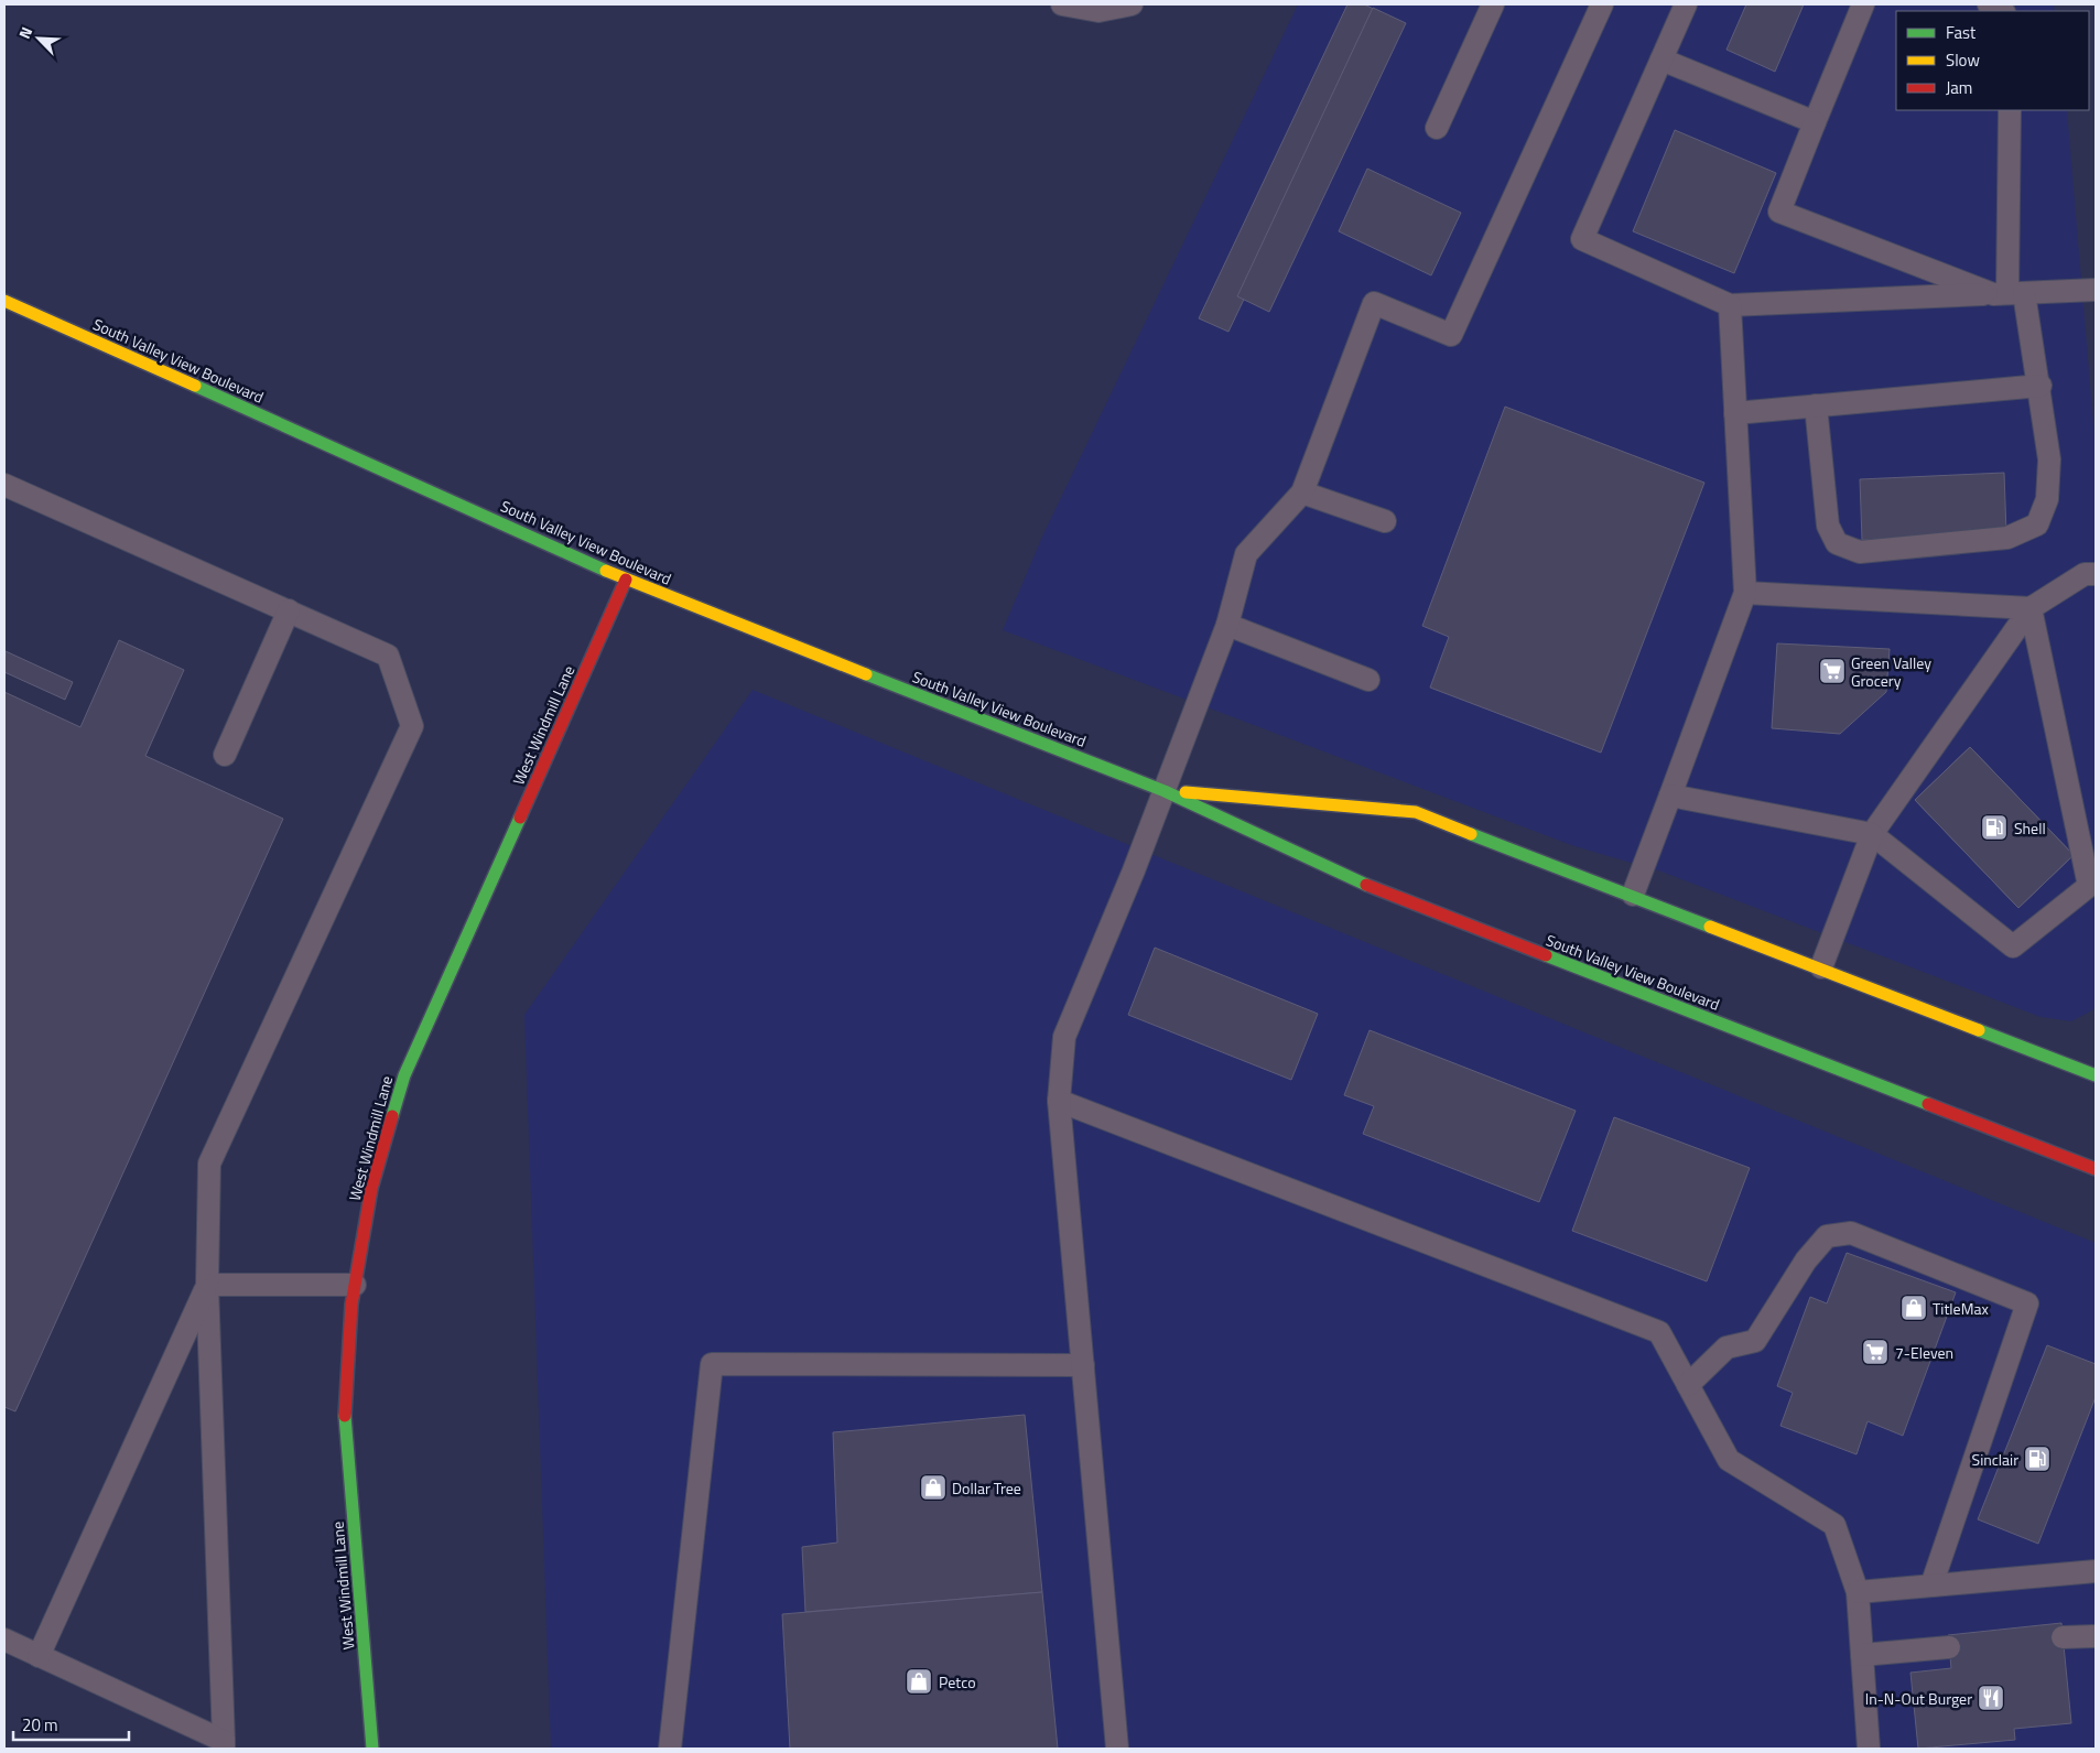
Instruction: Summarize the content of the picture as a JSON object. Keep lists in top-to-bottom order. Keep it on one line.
{"streets":{"main road":["South Valley View Boulevard","West Windmill Lane"]},"crossings":[["South Valley View Boulevard","West Windmill Lane"]],"places":{"supermarket":["Green Valley Grocery","7-Eleven"],"fuel station":["Shell","Sinclair"],"shop":["TitleMax","Dollar Tree","Petco"],"restaurant":["In-N-Out Burger"]},"legend":["Fast","Slow","Jam"],"scale_bar":"20 m","north":"top left"}
